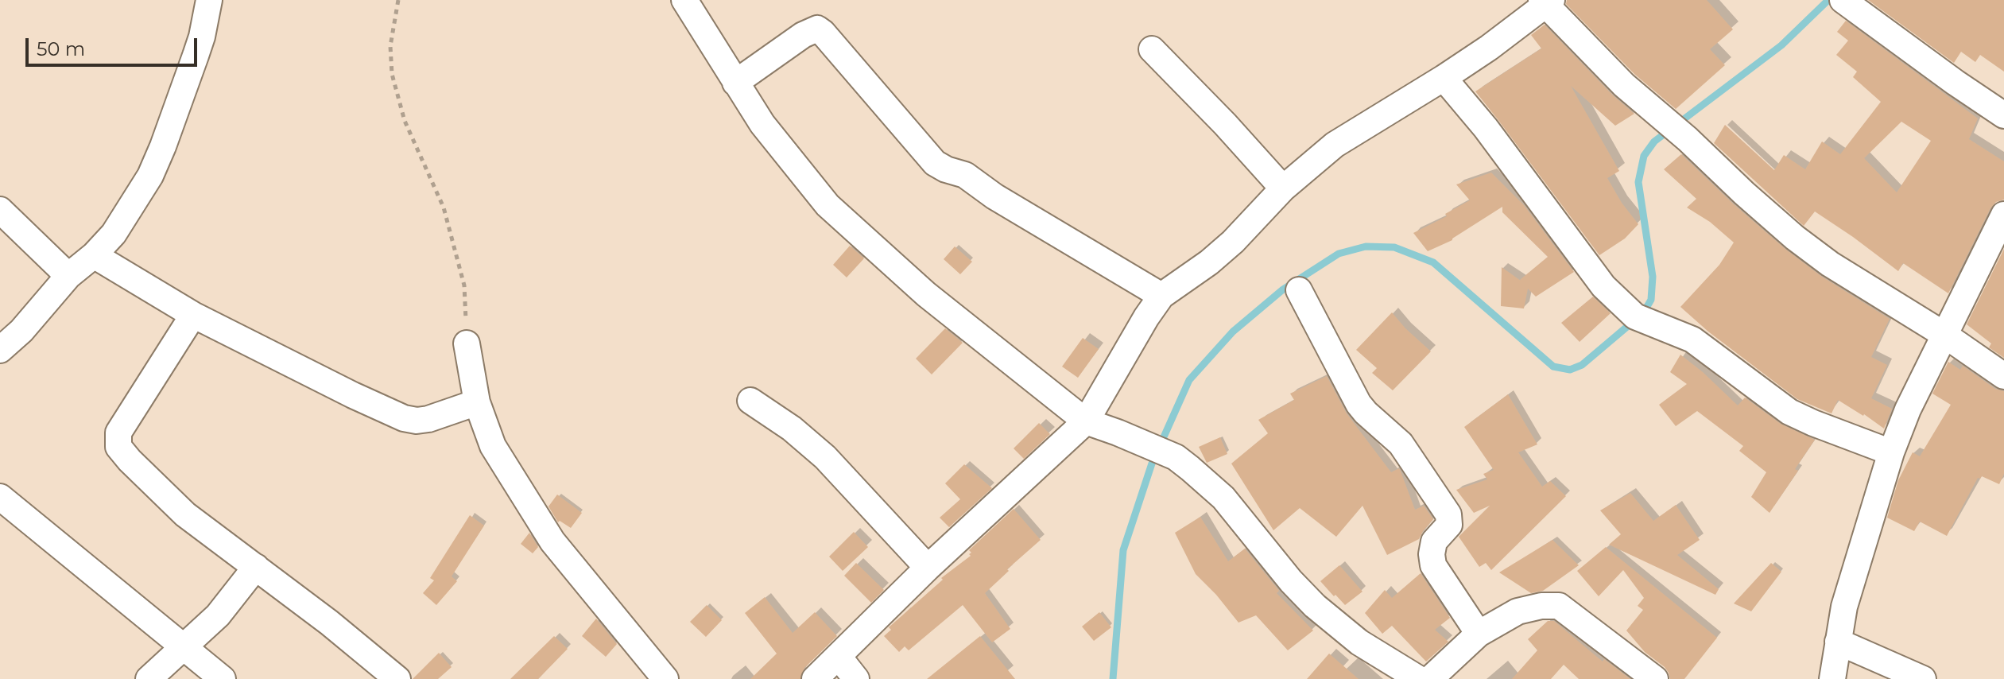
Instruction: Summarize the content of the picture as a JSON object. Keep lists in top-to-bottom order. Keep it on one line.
{"scale_bar":"50 m"}
